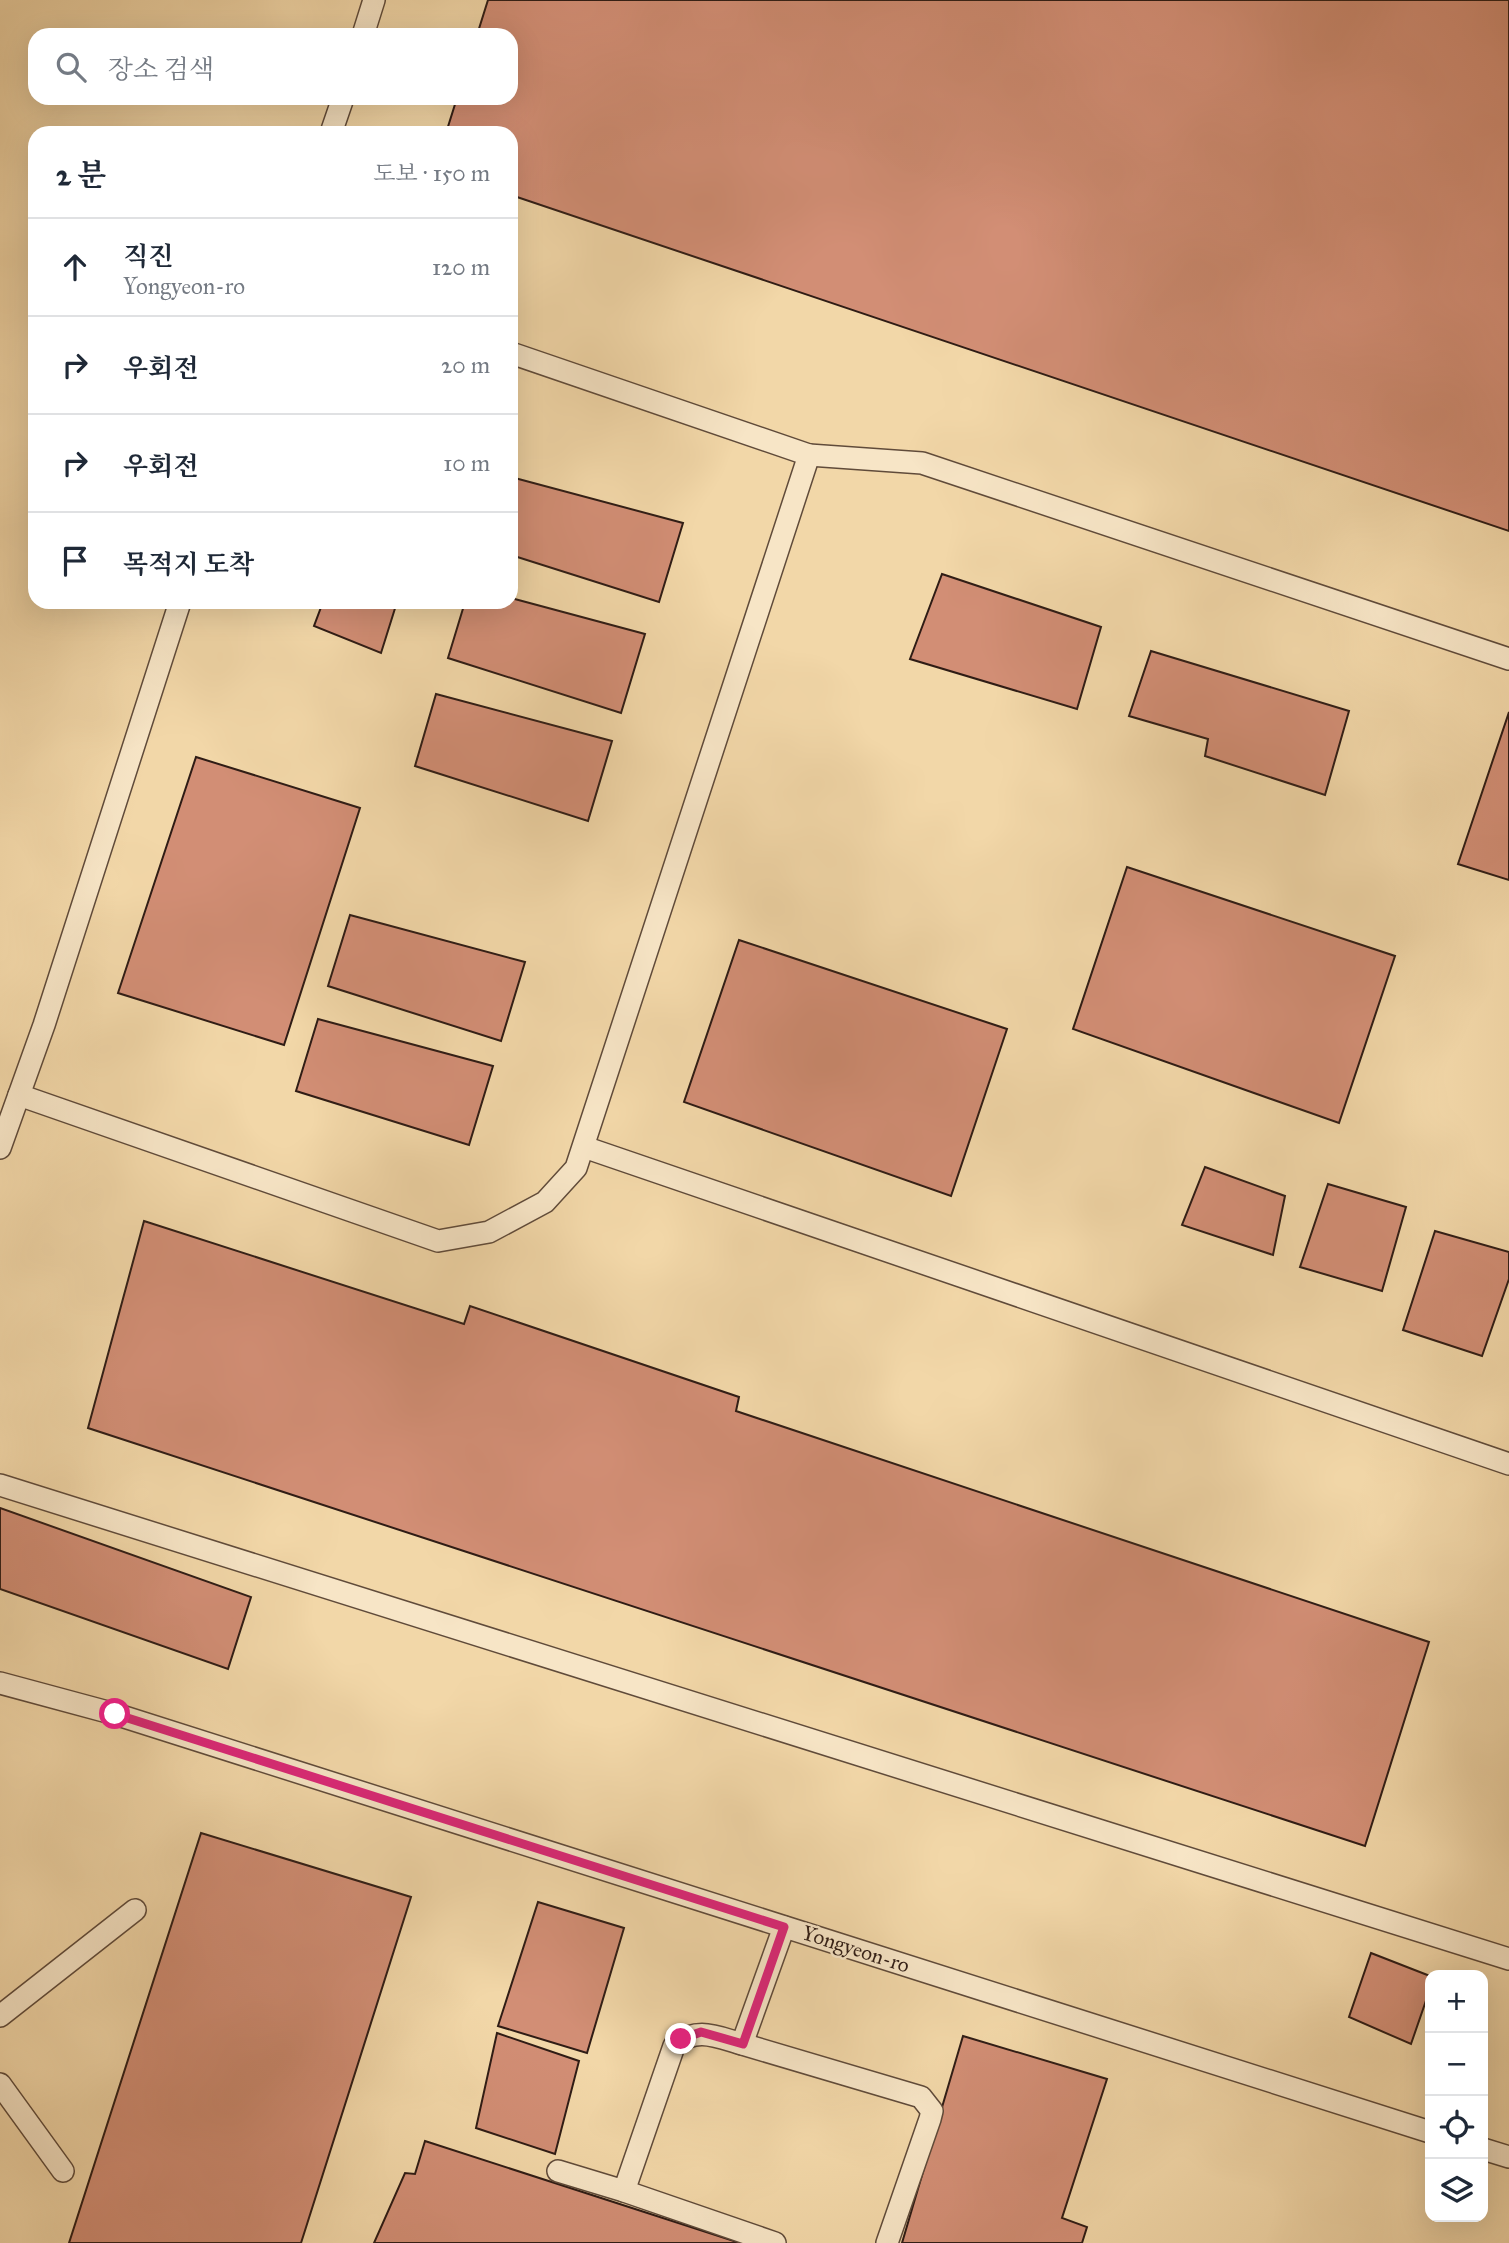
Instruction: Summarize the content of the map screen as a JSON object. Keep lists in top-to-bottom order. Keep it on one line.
{"streets":{"lane":["Yongyeon-ro"]},"page":{"search":"장소 검색","heading":["2 분","도보 · 150 m"],"list":[["직진","Yongyeon-ro","120 m"],["우회전","20 m"],["우회전","10 m"],"목적지 도착"],"map_buttons":["+","−"]}}
